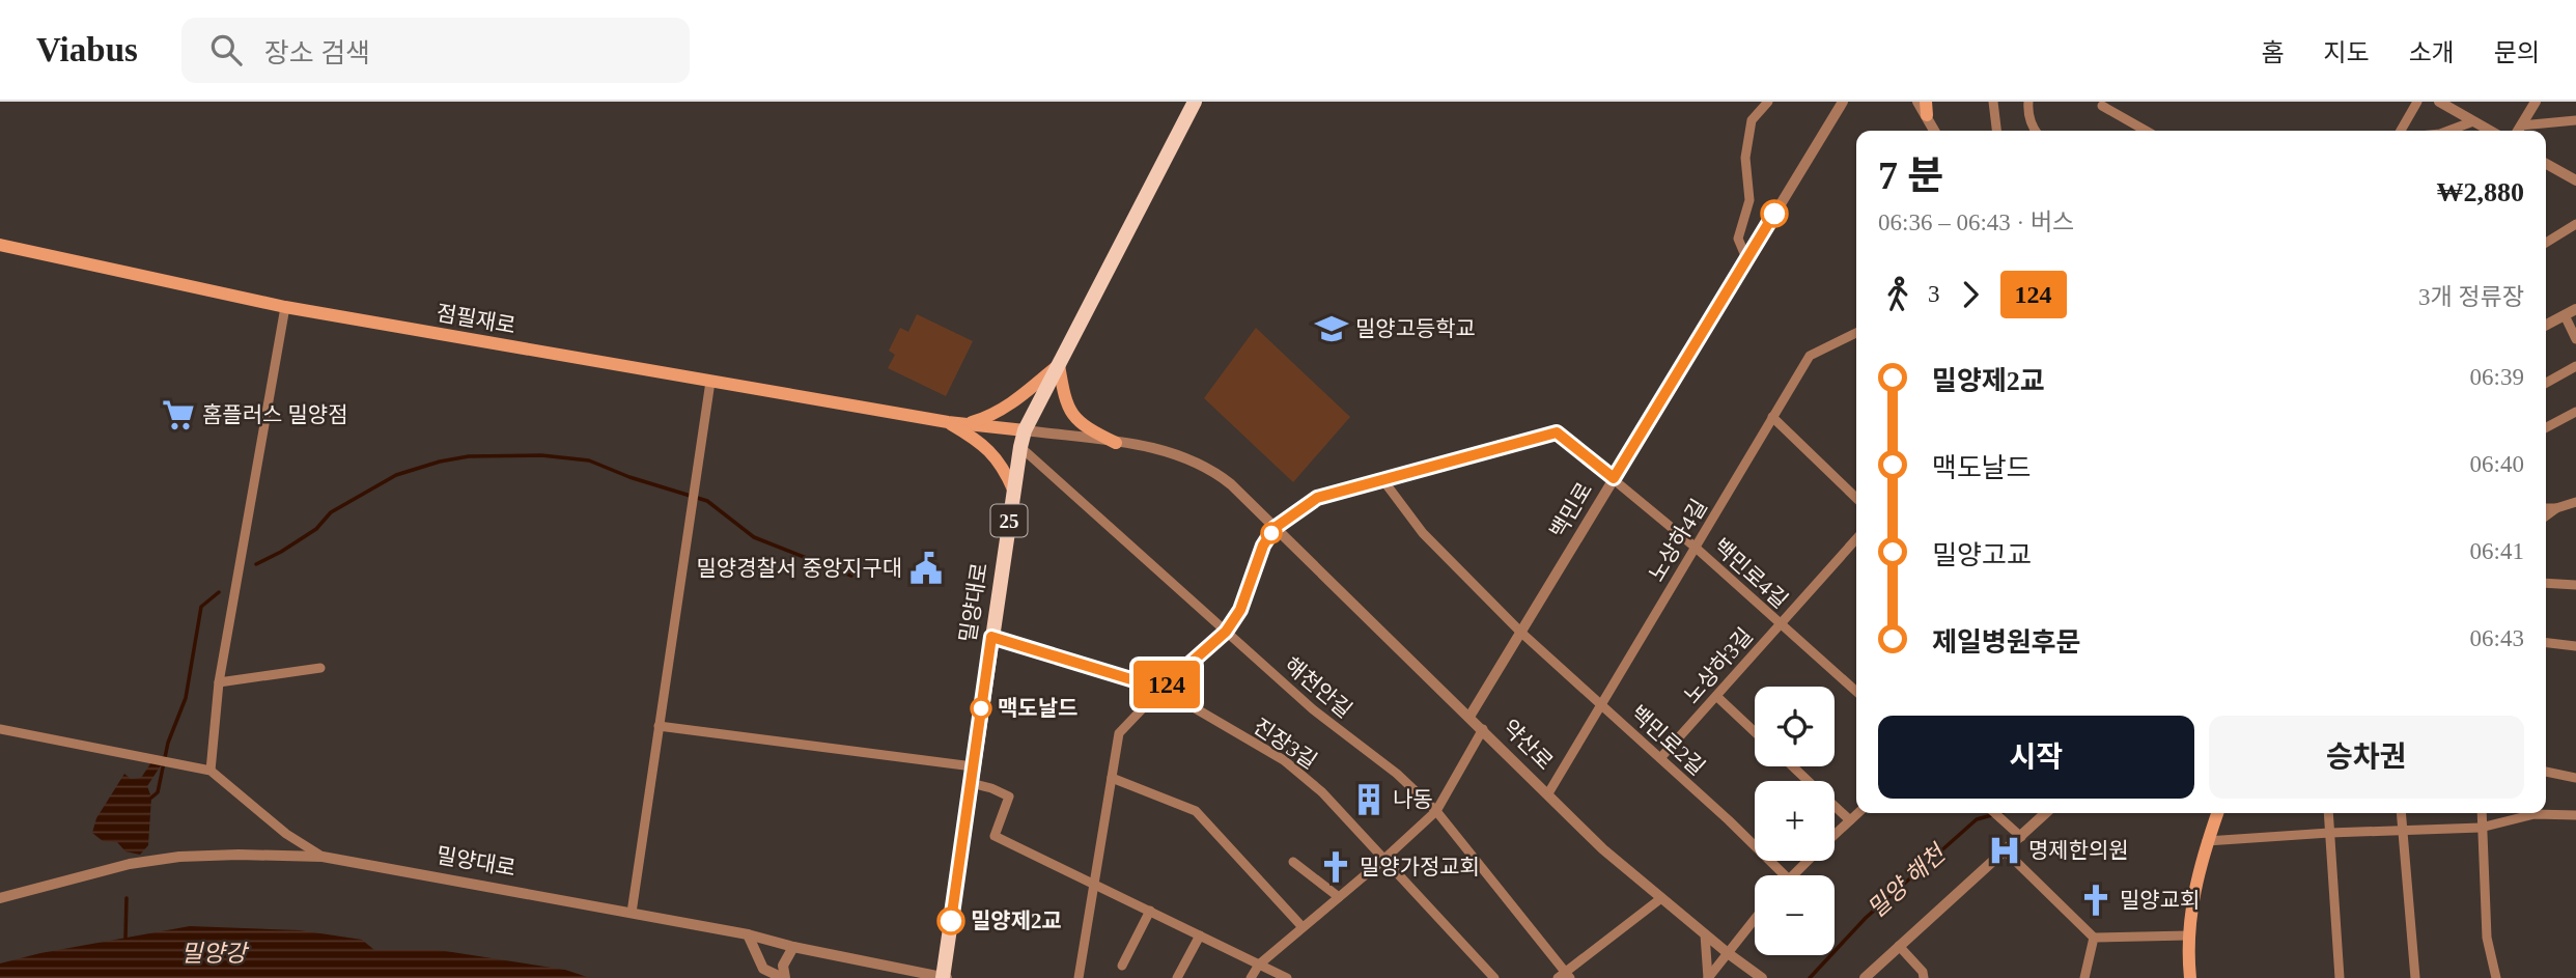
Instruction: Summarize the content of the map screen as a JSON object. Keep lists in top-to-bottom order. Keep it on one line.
{"streets":{"main road":["점필재로","25","밀양대로","약산로"],"street":["백민로","노상하4길","백민로4길","노상하3길","해천안길","백민로2길","진장3길"]},"crossings":[["점필재로","밀양대로"],["점필재로","약산로"],["백민로","백민로4길"],["백민로","백민로2길"],["백민로","약산로"],["노상하4길","백민로4길"],["노상하4길","백민로2길"],["노상하4길","약산로"],["백민로4길","노상하3길"],["백민로4길","백민로2길"],["밀양대로","해천안길"],["밀양대로","진장3길"],["밀양대로","약산로"],["노상하3길","백민로2길"]],"water":["밀양 해천","밀양강"],"places":{"school or university":["밀양고등학교"],"supermarket":["홈플러스 밀양점"],"public building":["밀양경찰서 중앙지구대"],"other":["맥도날드","밀양제2교"],"building":["나동"],"hospital":["명제한의원"],"church":["밀양가정교회","밀양교회"]},"lines":["bus line 124"],"page":{"header":"Viabus","search":"장소 검색","nav":["홈","지도","소개","문의"],"on_map":"124","heading":["7 분","06:36 – 06:43 · 버스","₩2,880"],"legs":["3","124","3개 정류장"],"list":[{"name":"밀양제2교","value":"06:39"},{"name":"맥도날드","value":"06:40"},{"name":"밀양고교","value":"06:41"},{"name":"제일병원후문","value":"06:43"}],"map_buttons":["+","−"],"buttons":["시작","승차권"]}}
